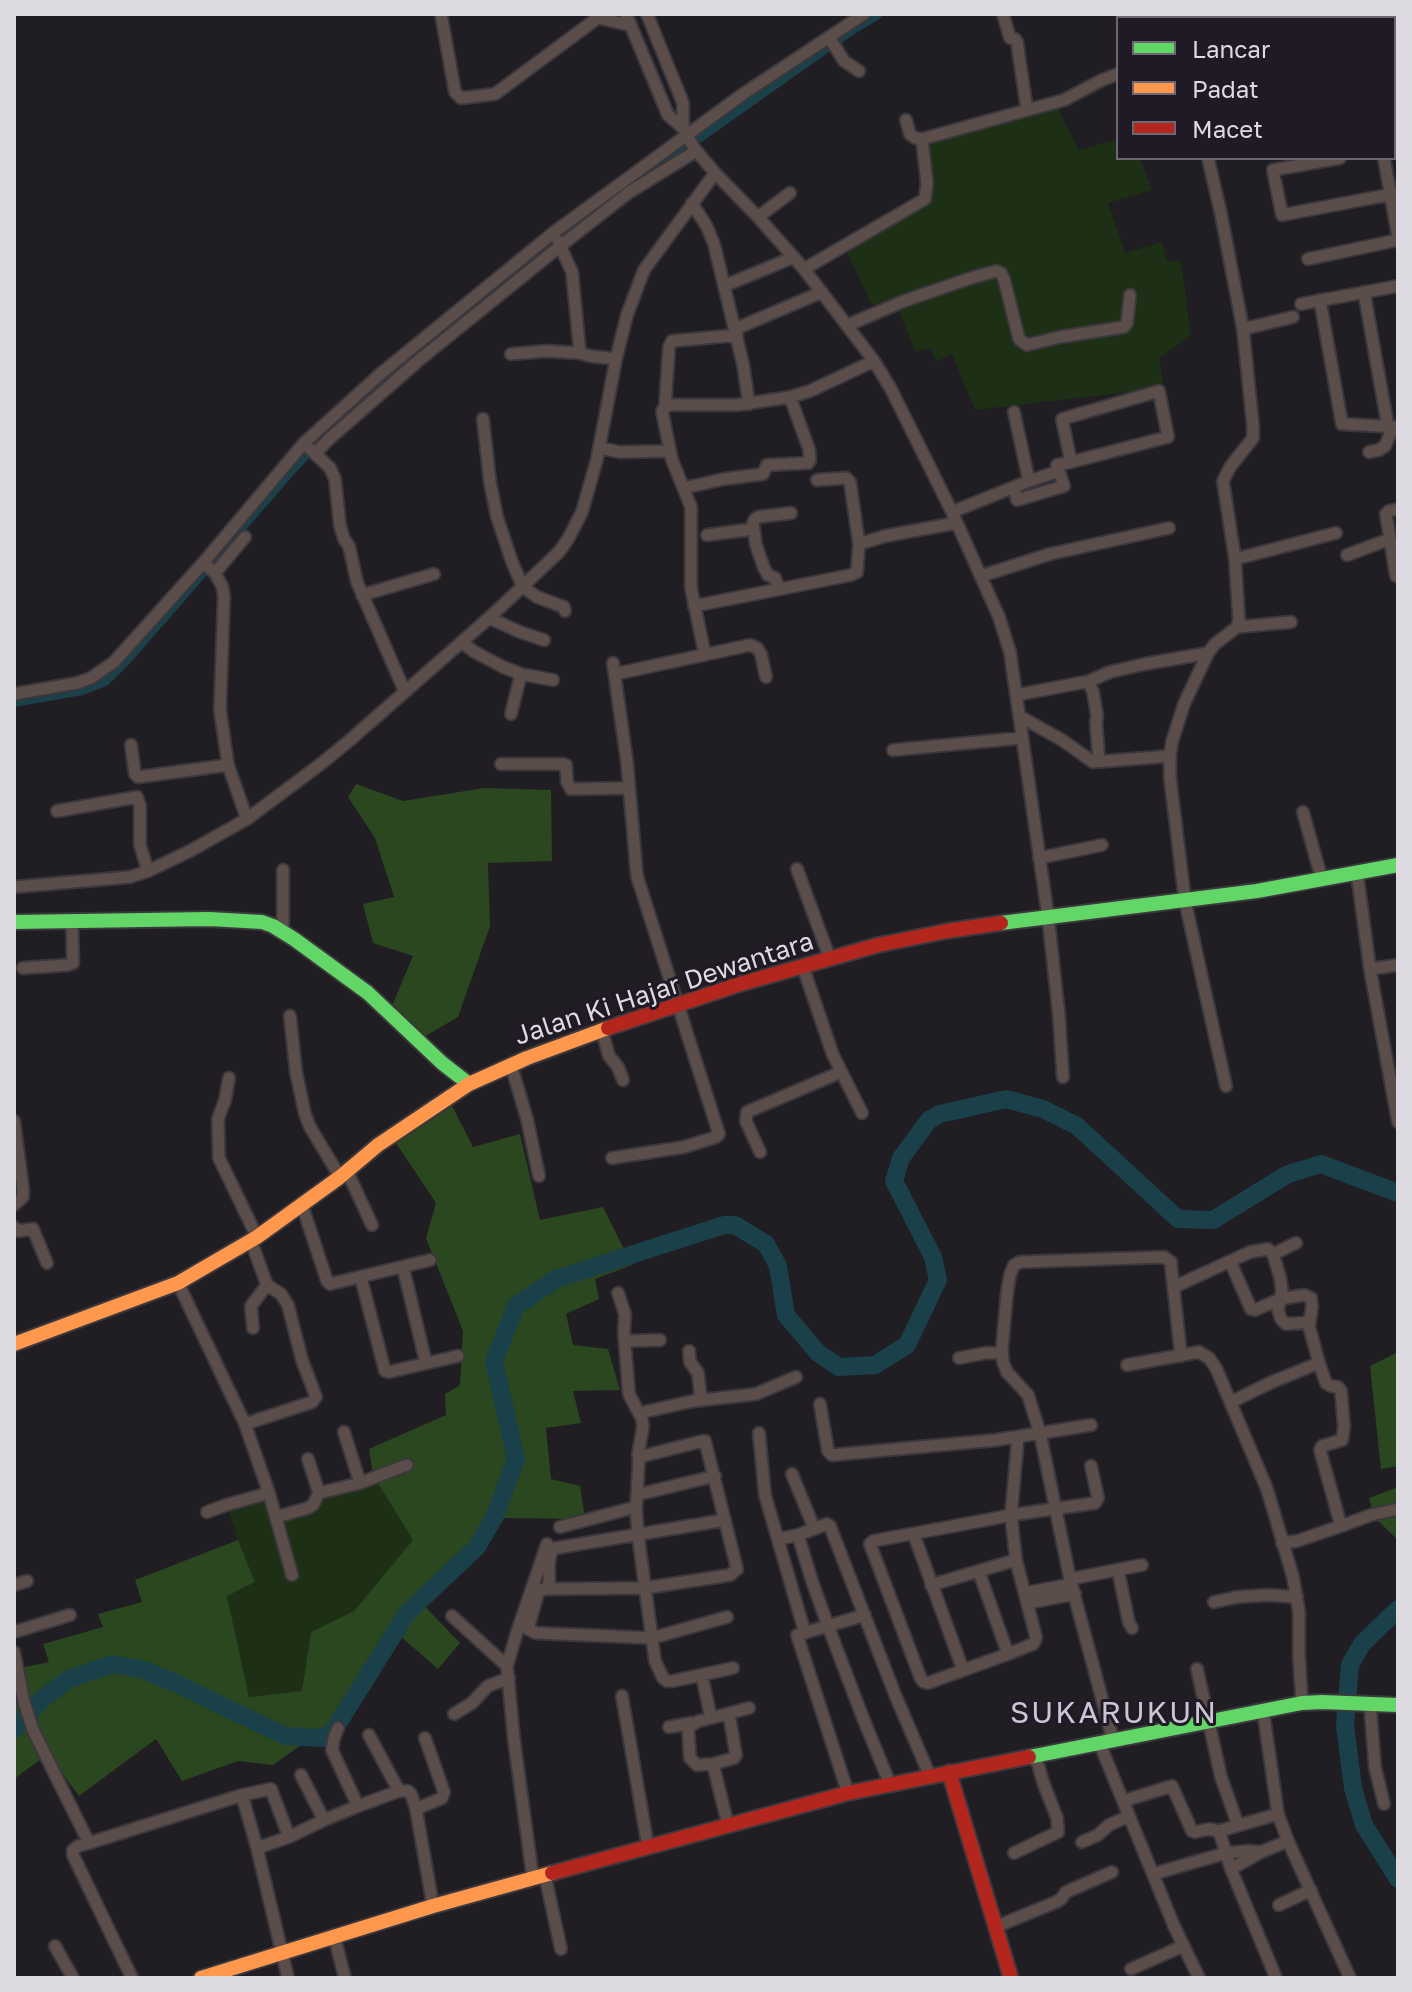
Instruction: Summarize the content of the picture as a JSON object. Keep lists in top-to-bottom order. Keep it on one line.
{"streets":{"street":["Jalan Ki Hajar Dewantara"]},"districts":["SUKARUKUN"],"legend":["Lancar","Padat","Macet"]}
